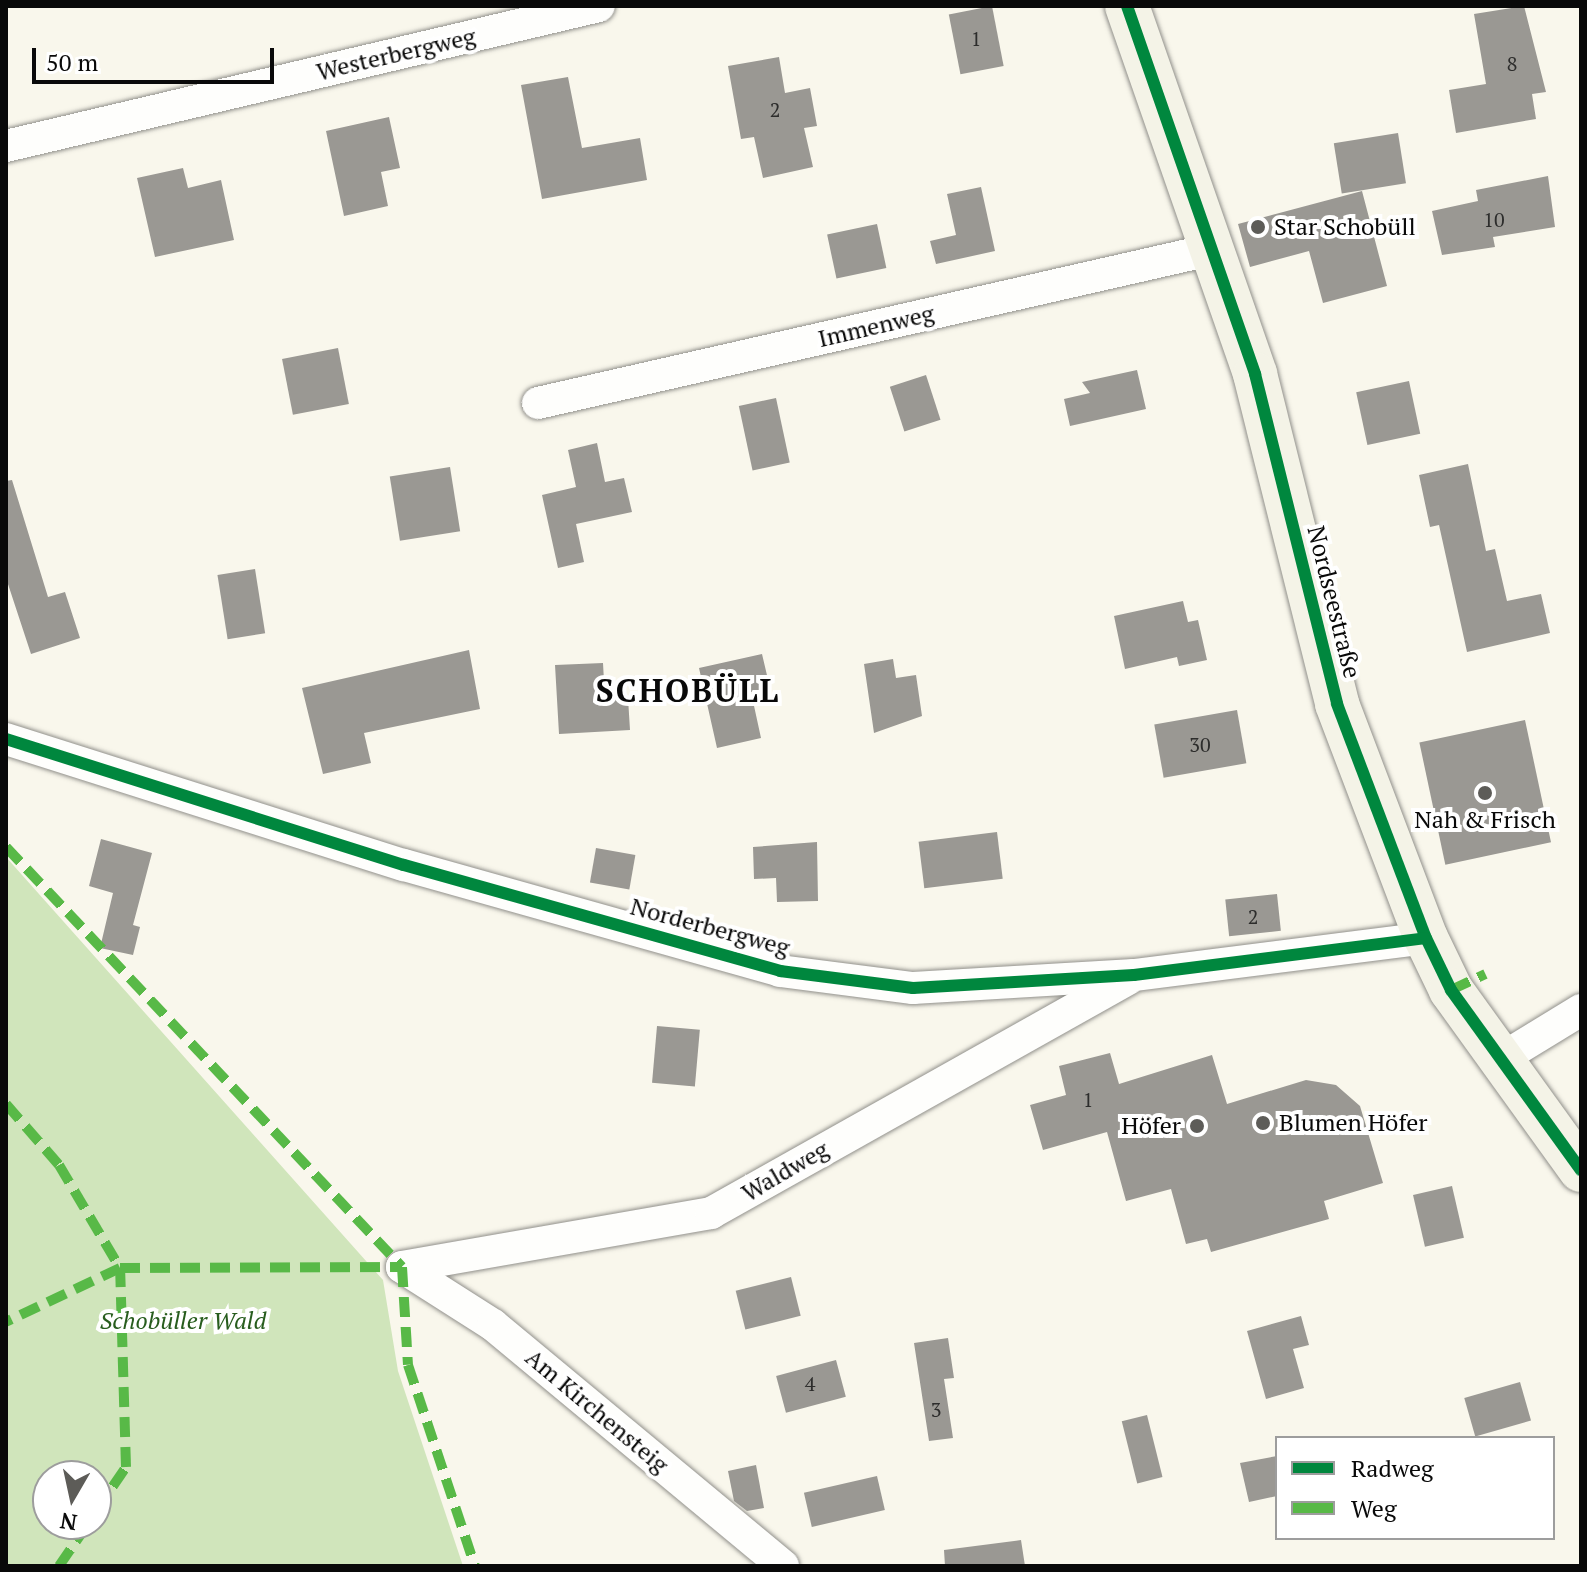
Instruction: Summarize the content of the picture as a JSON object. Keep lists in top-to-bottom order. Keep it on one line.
{"streets":{"main road":["Nordseestraße"],"street":["Westerbergweg","Immenweg","Norderbergweg","Waldweg","Am Kirchensteig"]},"crossings":[["Immenweg","Nordseestraße"],["Nordseestraße","Norderbergweg"],["Norderbergweg","Waldweg"],["Waldweg","Am Kirchensteig"]],"districts":["SCHOBÜLL"],"parks":["Schobüller Wald"],"places":["Star Schobüll","Nah & Frisch","Blumen Höfer","Höfer"],"house_numbers":["1","8","2","10","30","2","1","4","3"],"legend":["Radweg","Weg"],"scale_bar":"50 m","north":"bottom"}
